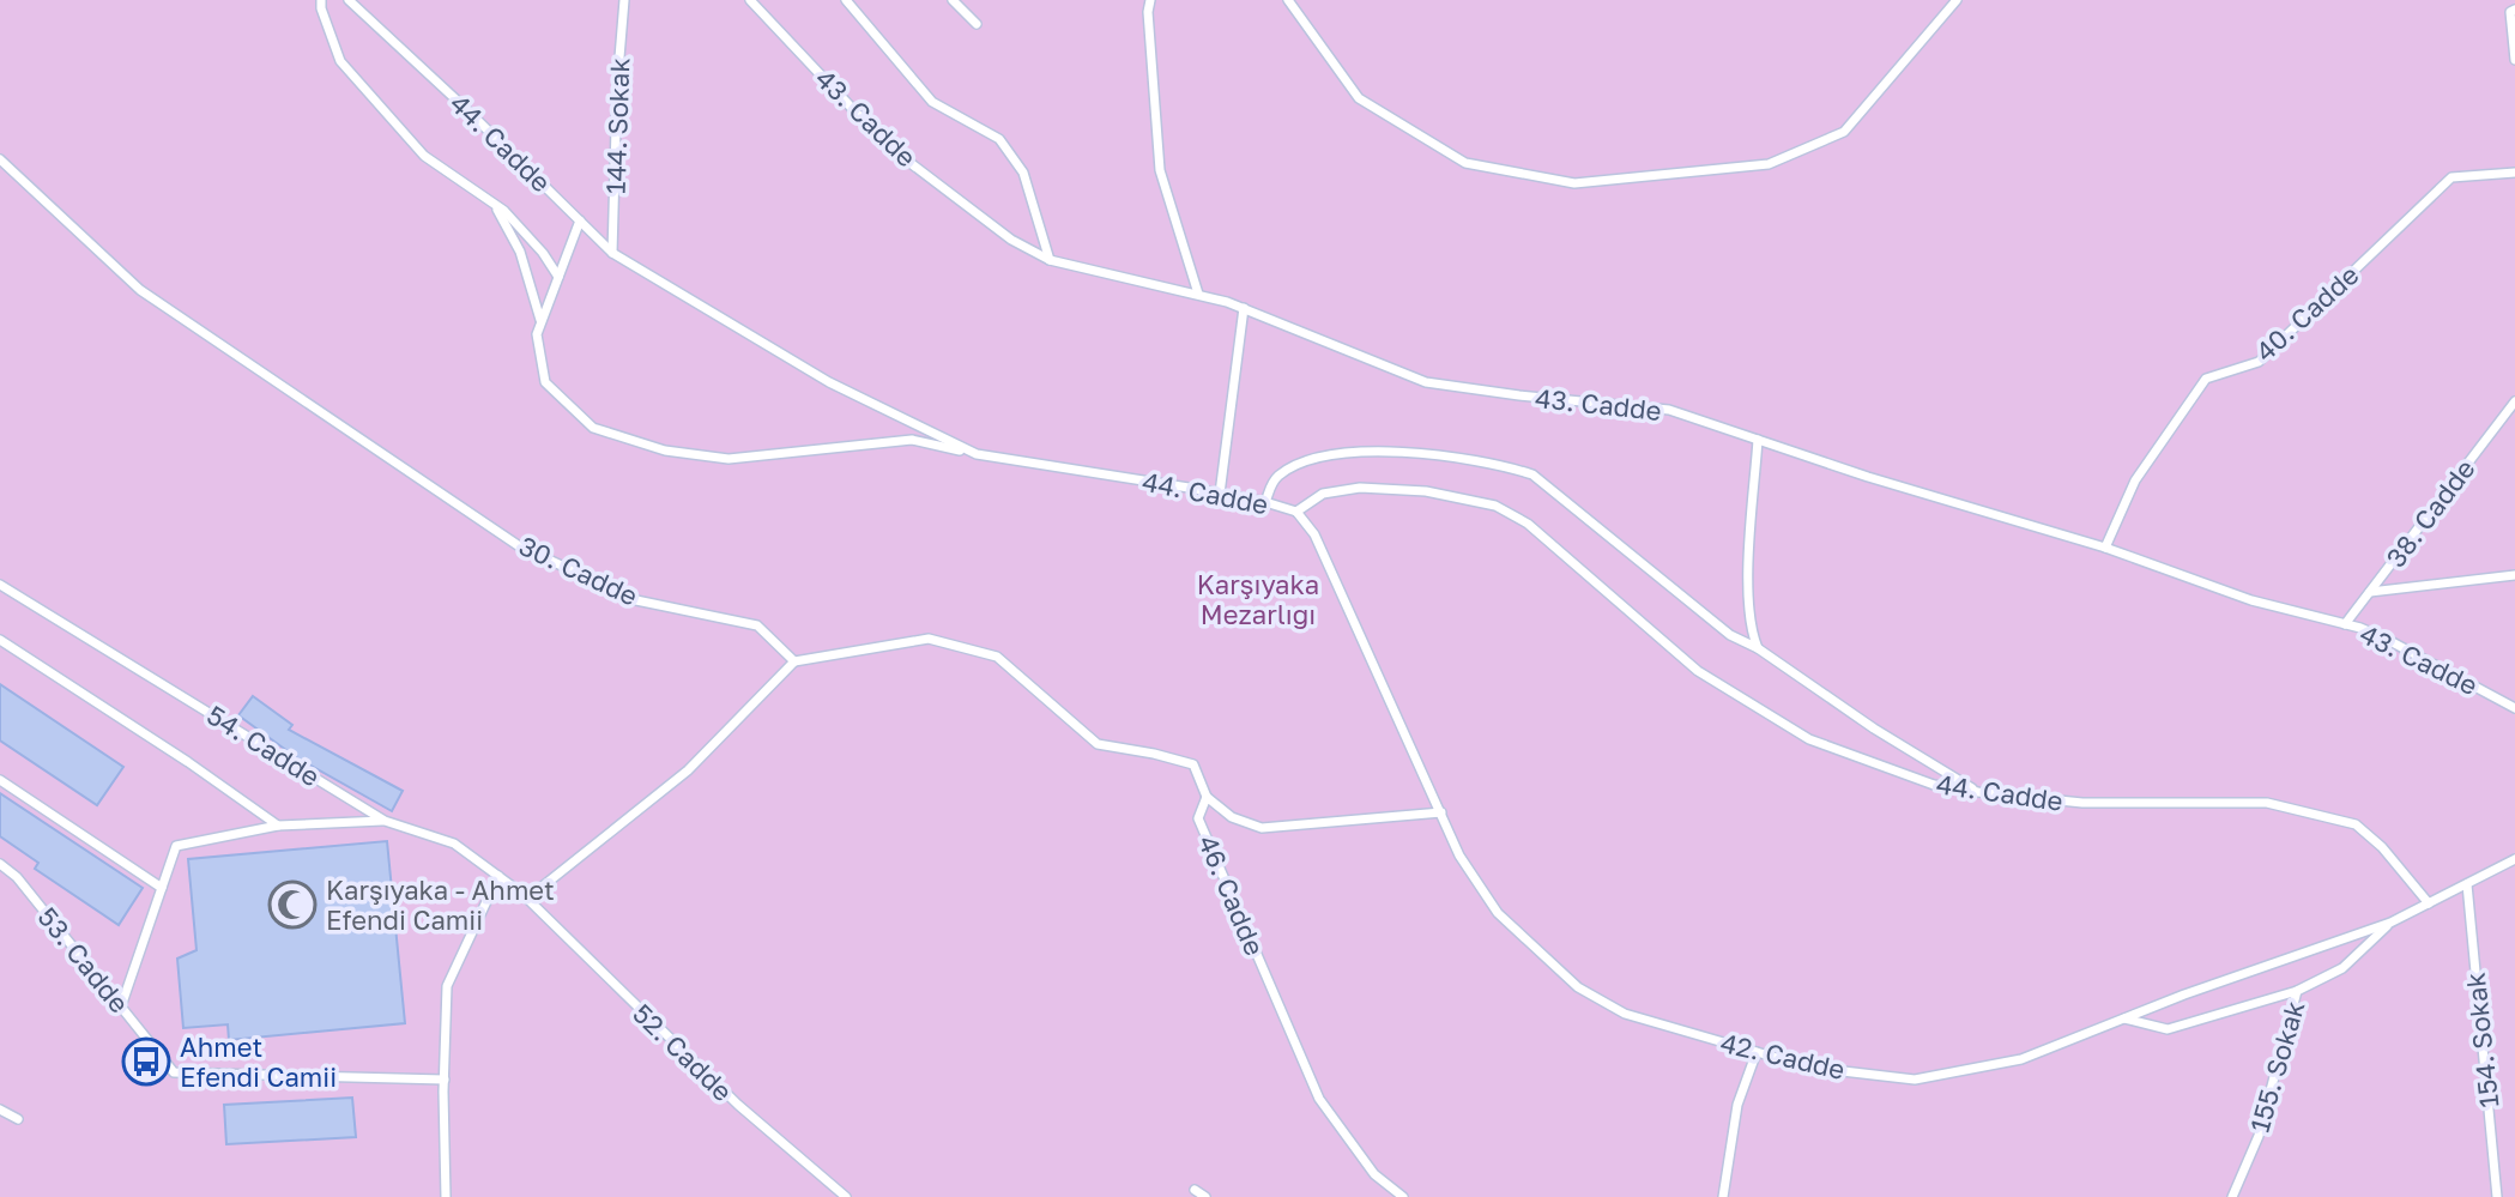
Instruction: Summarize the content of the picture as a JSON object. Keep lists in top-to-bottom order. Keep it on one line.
{"streets":{"lane":["43. Cadde","144. Sokak","44. Cadde","40. Cadde","38. Cadde","30. Cadde","54. Cadde","46. Cadde","53. Cadde","154. Sokak","52. Cadde","42. Cadde","155. Sokak"]},"crossings":[["43. Cadde","40. Cadde"],["43. Cadde","38. Cadde"],["144. Sokak","44. Cadde"],["44. Cadde","42. Cadde"],["54. Cadde","52. Cadde"],["46. Cadde","42. Cadde"],["154. Sokak","42. Cadde"],["42. Cadde","155. Sokak"]],"parks":["Karşıyaka Mezarlığı"],"places":{"mosque":["Karşıyaka - Ahmet Efendi Camii"],"bus stop":["Ahmet Efendi Camii"]}}
